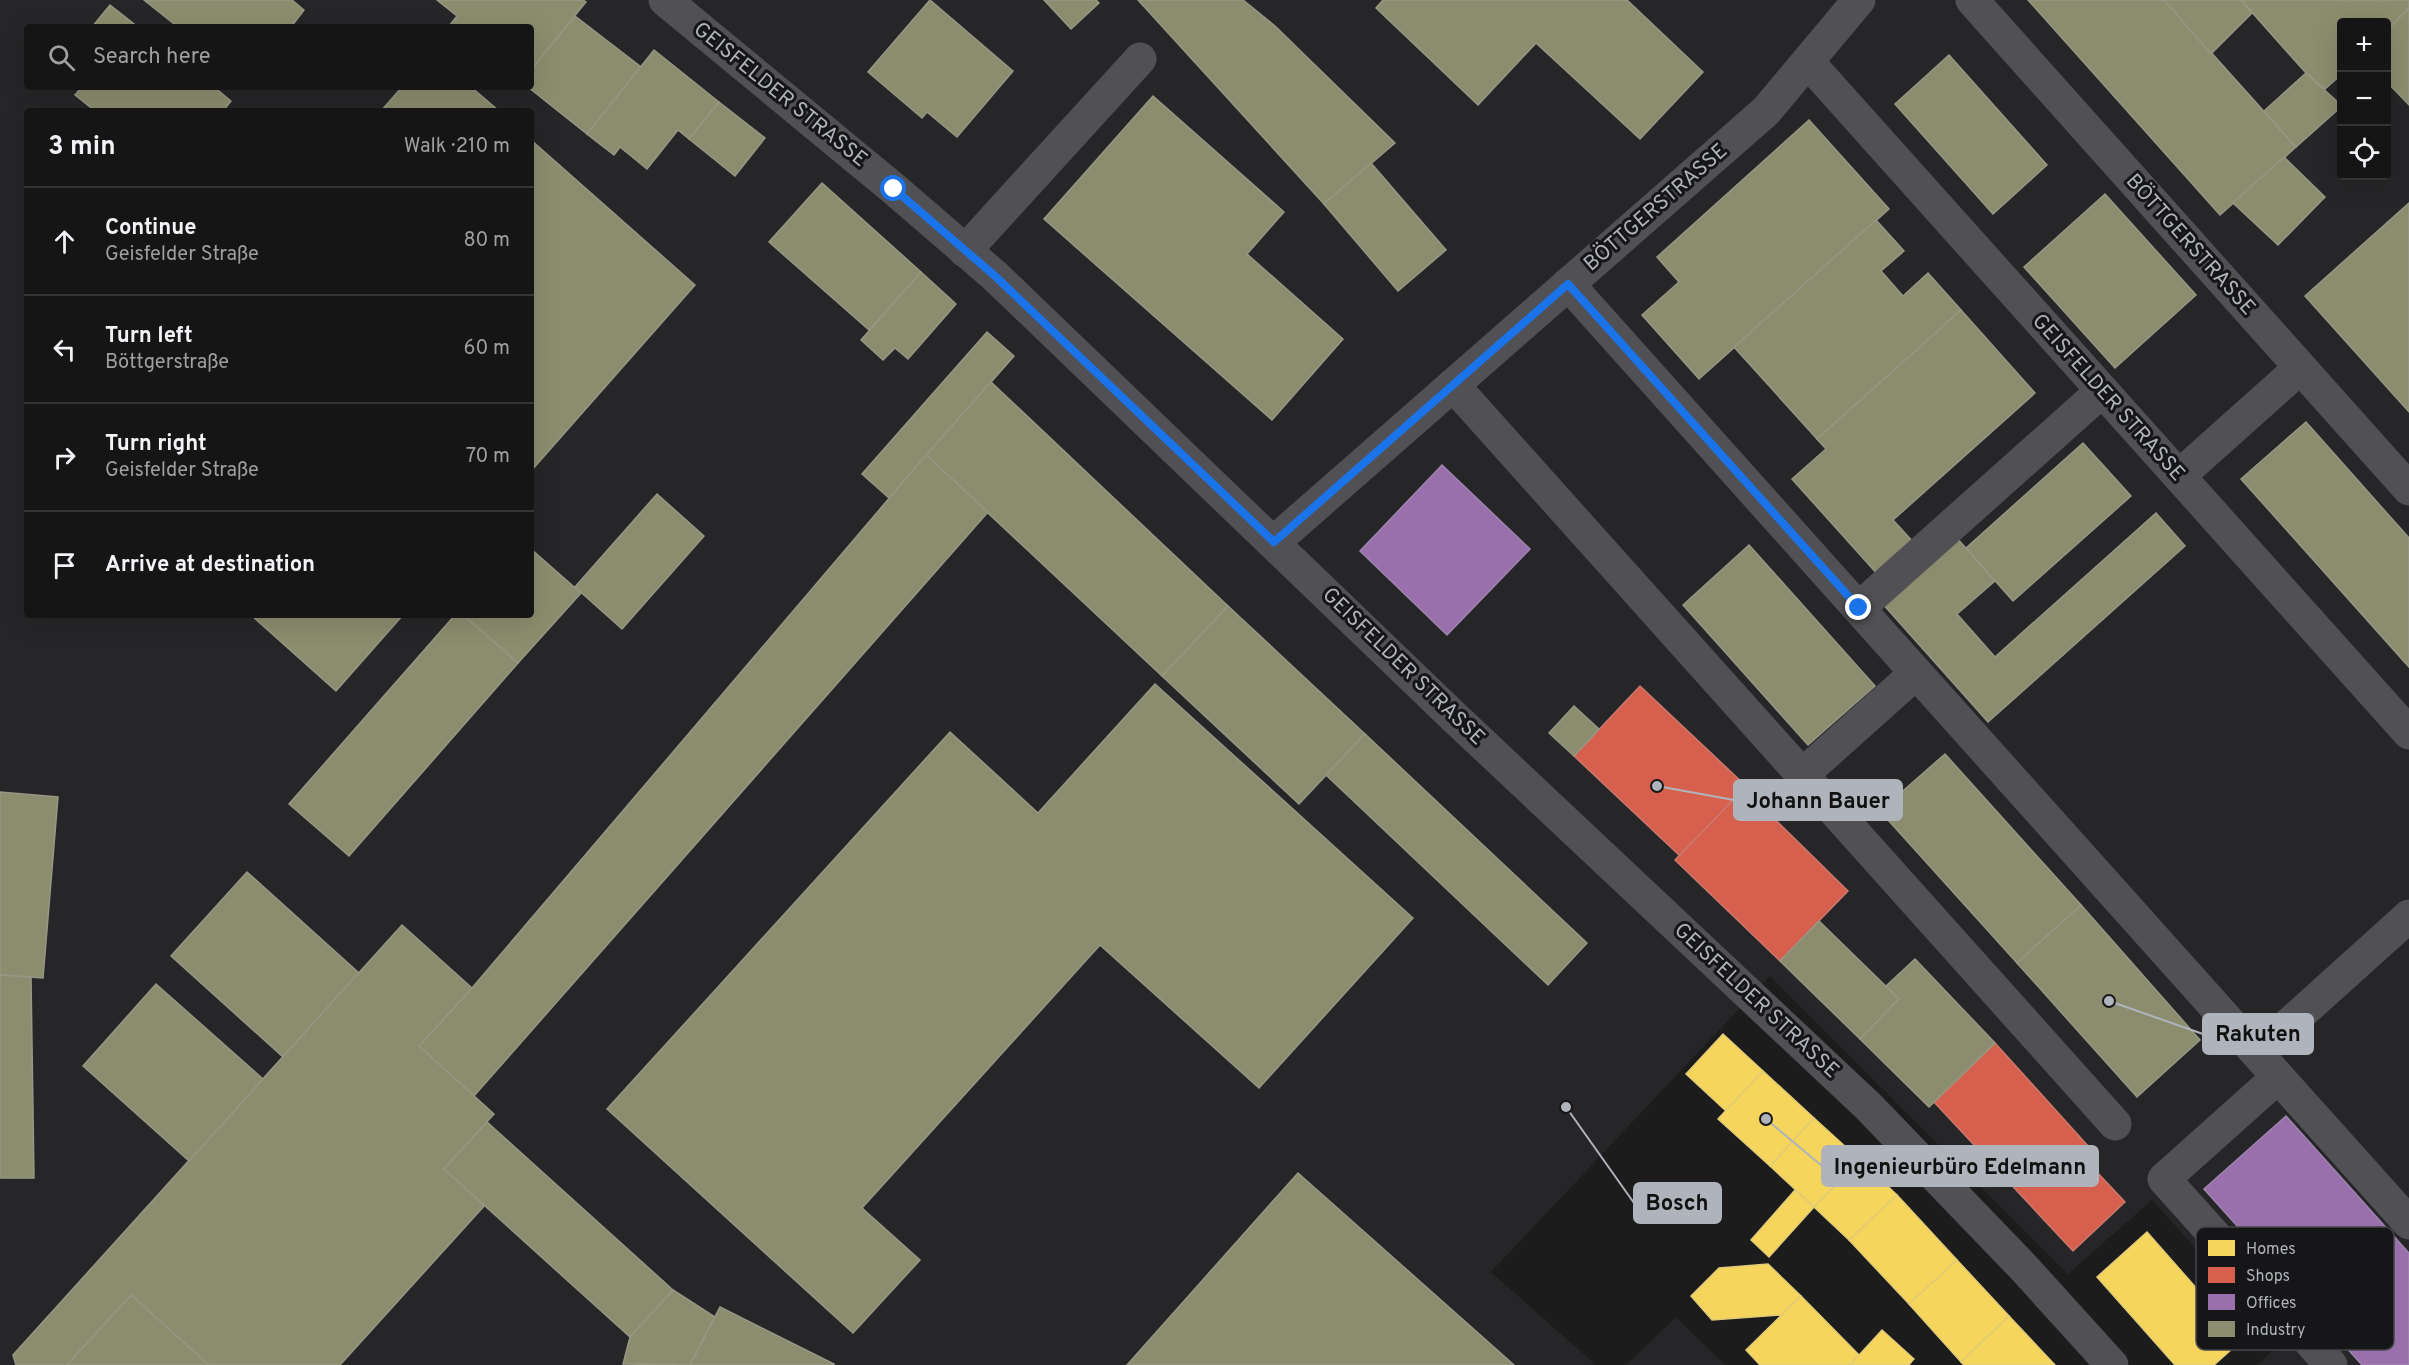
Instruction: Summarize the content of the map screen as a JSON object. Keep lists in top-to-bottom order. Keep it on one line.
{"streets":{"street":["GEISFELDER STRASSE","BÖTTGERSTRASSE"]},"crossings":[["GEISFELDER STRASSE","BÖTTGERSTRASSE"]],"places":["Johann Bauer","Rakuten","Bosch","Ingenieurbüro Edelmann"],"legend":["Homes","Shops","Offices","Industry"],"page":{"map_buttons":["+","−"],"search":"Search here","heading":["3 min","Walk · 210 m"],"list":[["Continue","Geisfelder Straße","80 m"],["Turn left","Böttgerstraße","60 m"],["Turn right","Geisfelder Straße","70 m"],"Arrive at destination"]}}
